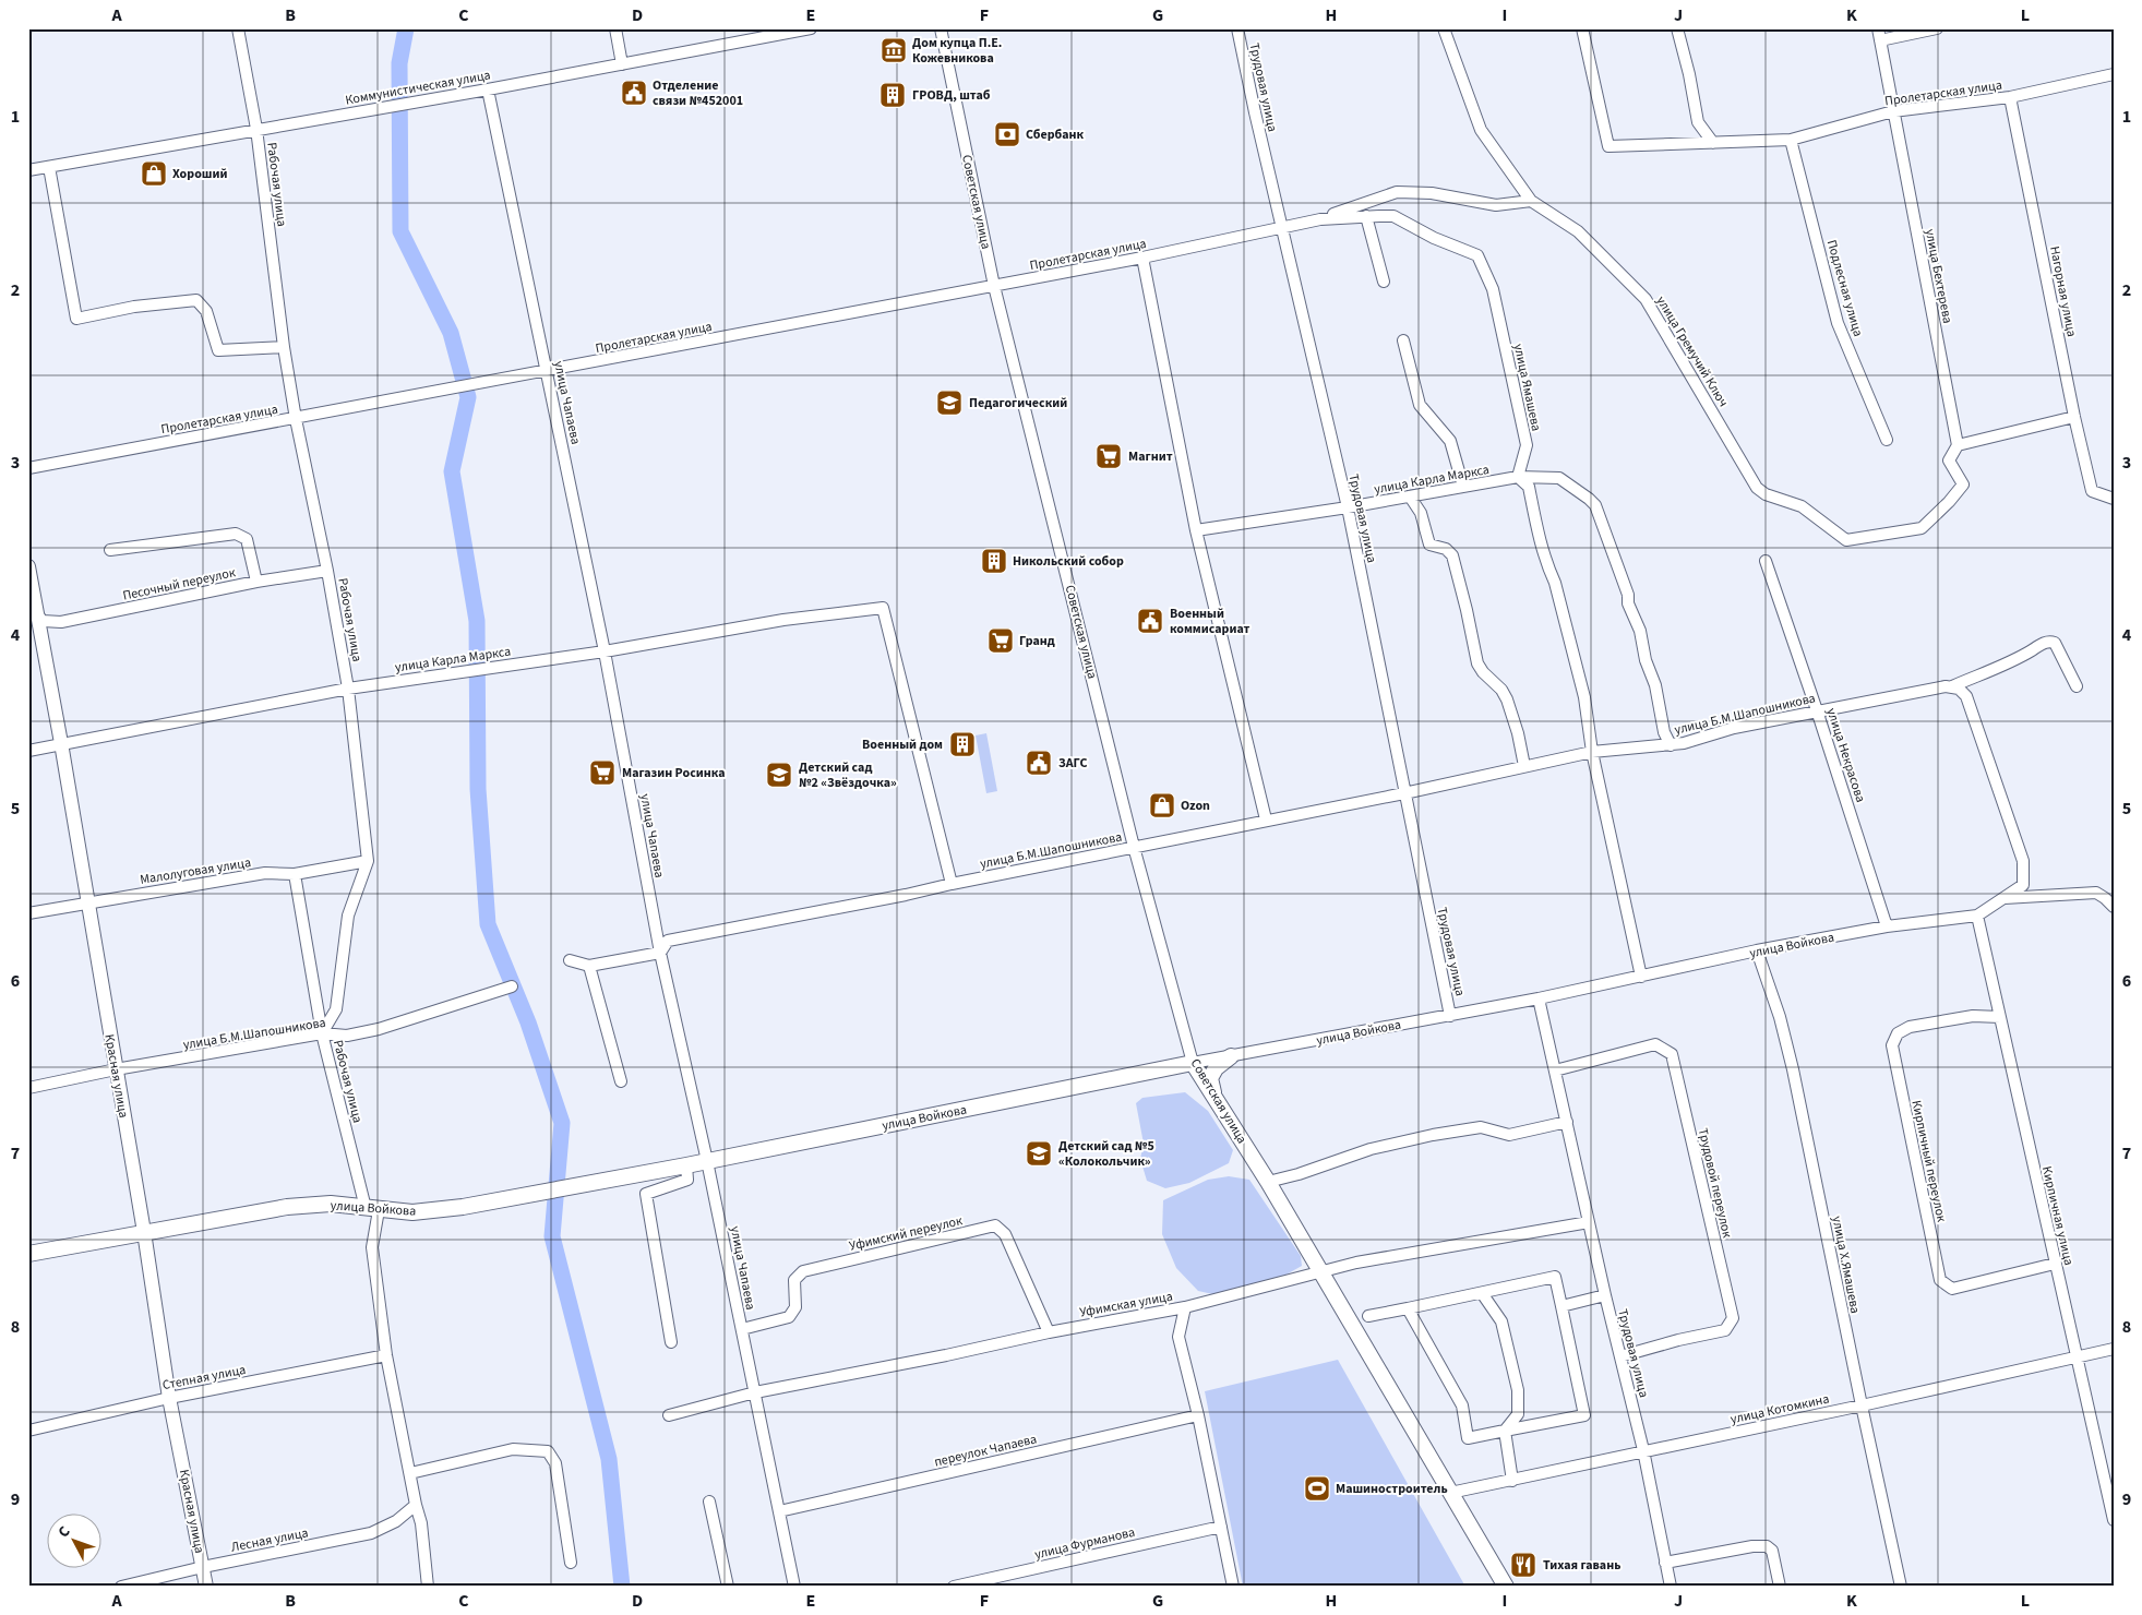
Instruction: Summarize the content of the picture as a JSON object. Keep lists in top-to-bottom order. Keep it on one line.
{"streets":{"main road":["Советская улица","улица Войкова"],"street":["Коммунистическая улица","Трудовая улица","Пролетарская улица","Рабочая улица","улица Бехтерева","Подлесная улица","Нагорная улица","улица Гремучий Ключ","улица Ямашева","улица Чапаева","улица Карла Маркса","Песочный переулок","улица Б.М.Шапошникова","улица Некрасова","Малолуговая улица","Красная улица","Кирпичный переулок","Трудовой переулок","Кирпичная улица","Уфимский переулок","улица Х.Ямашева","Уфимская улица","Степная улица","улица Котомкина","переулок Чапаева","Лесная улица","улица Фурманова"]},"crossings":[["Коммунистическая улица","Рабочая улица"],["Коммунистическая улица","улица Чапаева"],["Трудовая улица","Пролетарская улица"],["Трудовая улица","улица Ямашева"],["Трудовая улица","улица Карла Маркса"],["Трудовая улица","улица Б.М.Шапошникова"],["Трудовая улица","улица Войкова"],["Трудовая улица","Трудовой переулок"],["Трудовая улица","Уфимская улица"],["Трудовая улица","улица Котомкина"],["Пролетарская улица","Рабочая улица"],["Пролетарская улица","Советская улица"],["Пролетарская улица","улица Бехтерева"],["Пролетарская улица","Подлесная улица"],["Пролетарская улица","Нагорная улица"],["Пролетарская улица","улица Ямашева"],["Пролетарская улица","улица Чапаева"],["Рабочая улица","улица Карла Маркса"],["Рабочая улица","Песочный переулок"],["Рабочая улица","улица Б.М.Шапошникова"],["Рабочая улица","Малолуговая улица"],["Рабочая улица","улица Войкова"],["Рабочая улица","Степная улица"],["Рабочая улица","Лесная улица"],["Советская улица","улица Б.М.Шапошникова"],["Советская улица","улица Войкова"],["Советская улица","Уфимская улица"],["Советская улица","улица Котомкина"],["улица Бехтерева","улица Гремучий Ключ"],["улица Ямашева","улица Карла Маркса"],["улица Чапаева","улица Карла Маркса"],["улица Чапаева","улица Б.М.Шапошникова"],["улица Чапаева","улица Войкова"],["улица Чапаева","Уфимский переулок"],["улица Чапаева","Уфимская улица"],["улица Чапаева","переулок Чапаева"],["улица Карла Маркса","улица Б.М.Шапошникова"],["улица Карла Маркса","Красная улица"],["Песочный переулок","Красная улица"],["улица Б.М.Шапошникова","улица Некрасова"],["улица Б.М.Шапошникова","улица Войкова"],["улица Б.М.Шапошникова","Красная улица"],["улица Некрасова","улица Войкова"],["Малолуговая улица","Красная улица"],["улица Войкова","Красная улица"],["улица Войкова","Кирпичная улица"],["улица Войкова","улица Х.Ямашева"],["Красная улица","Степная улица"],["Красная улица","Лесная улица"],["Кирпичный переулок","Кирпичная улица"],["Кирпичная улица","улица Котомкина"],["Уфимский переулок","Уфимская улица"],["улица Х.Ямашева","улица Котомкина"]],"places":{"museum":["Дом купца П.Е. Кожевникова"],"public building":["Отделение связи №452001","Военный коммисариат","ЗАГС"],"building":["ГРОВД, штаб","Никольский собор","Военный дом"],"bank":["Сбербанк"],"shop":["Хороший","Ozon"],"school or university":["Педагогический","Детский сад №2 «Звёздочка»","Детский сад №5 «Колокольчик»"],"supermarket":["Магнит","Гранд","Магазин Росинка"],"sports":["Машиностроитель"],"restaurant":["Тихая гавань"]},"north":"top left","grid":{"columns":["A","B","C","D","E","F","G","H","I","J","K","L"],"rows":["1","2","3","4","5","6","7","8","9"]}}
